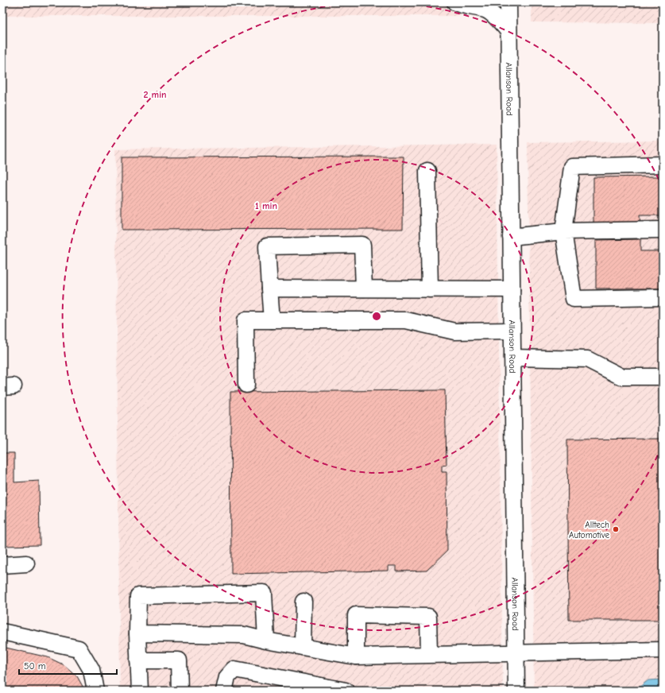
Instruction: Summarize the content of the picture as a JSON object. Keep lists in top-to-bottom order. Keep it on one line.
{"streets":{"street":["Allanson Road"]},"places":["Alltech Automotive"],"scale_bar":"50 m","rings":["2 min","1 min"]}
